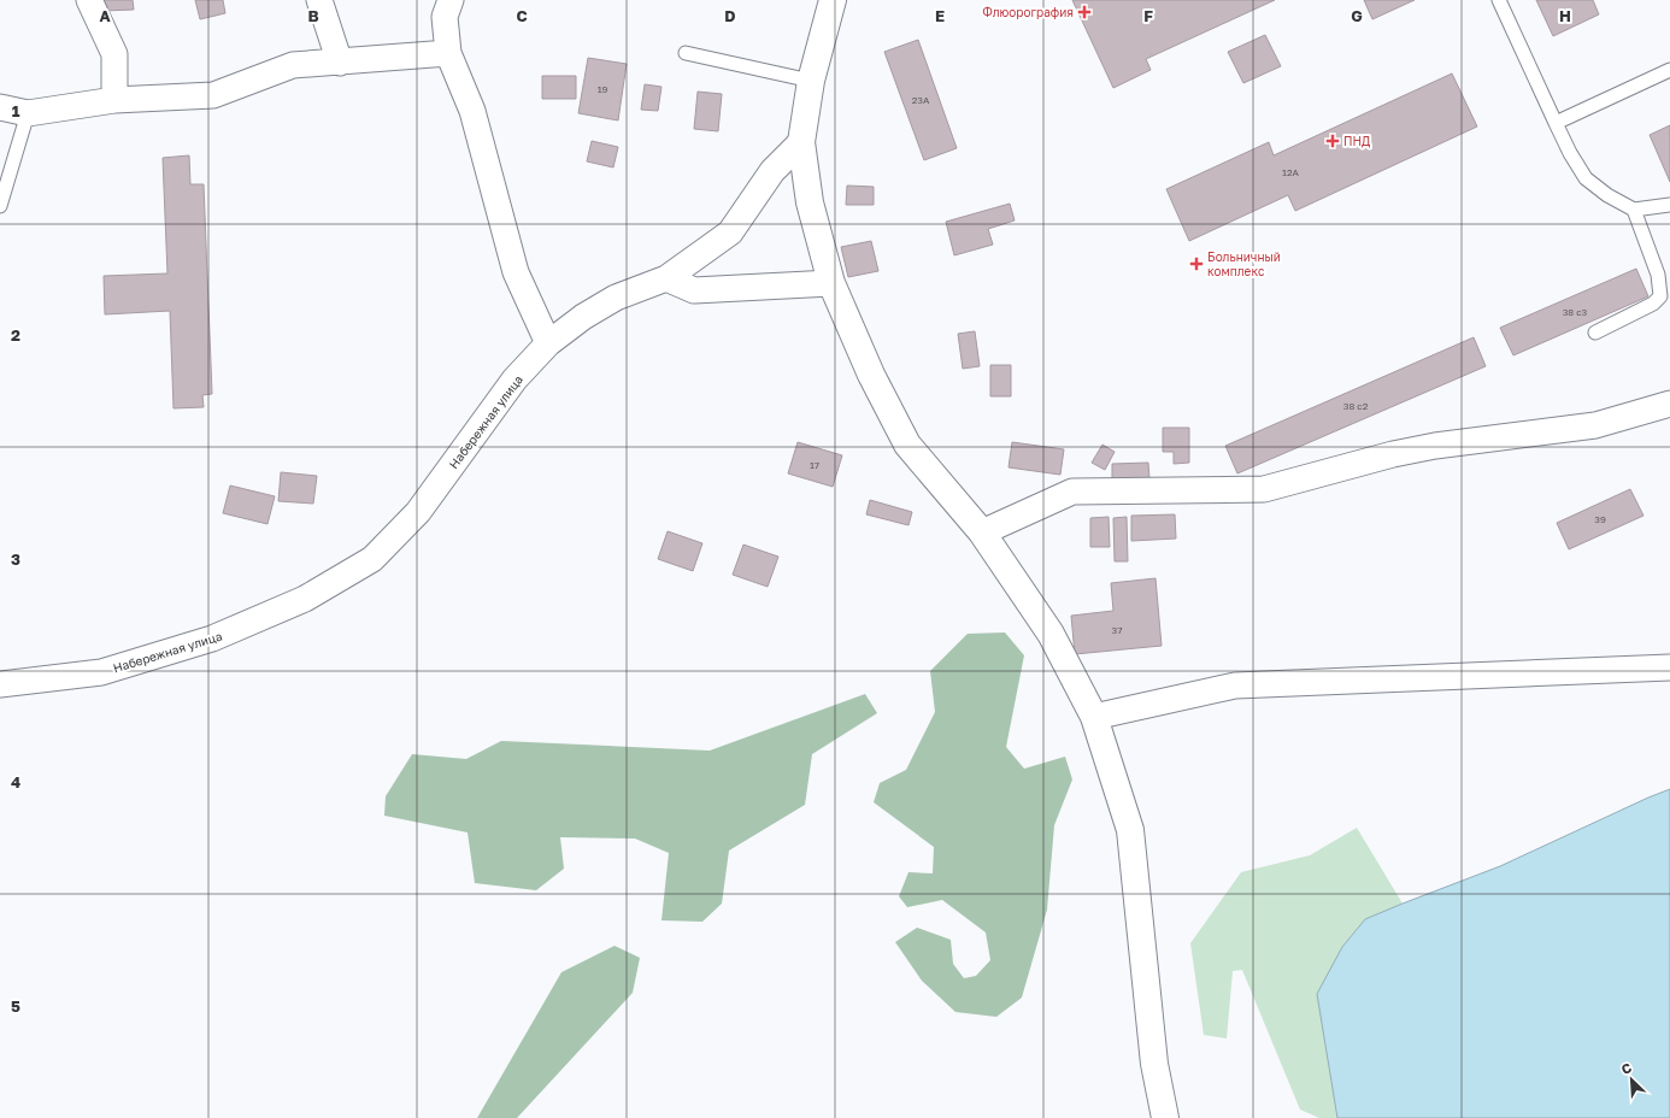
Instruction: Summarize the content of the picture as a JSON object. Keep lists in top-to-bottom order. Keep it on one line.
{"streets":{"street":["Набережная улица"]},"places":{"health":["Флюорография","ПНД","Больничный комплекс"]},"house_numbers":["19","23А","12А","38 с3","38 с2","17","39","37"],"north":"top left","grid":{"columns":["A","B","C","D","E","F","G","H"],"rows":["1","2","3","4","5"]}}
